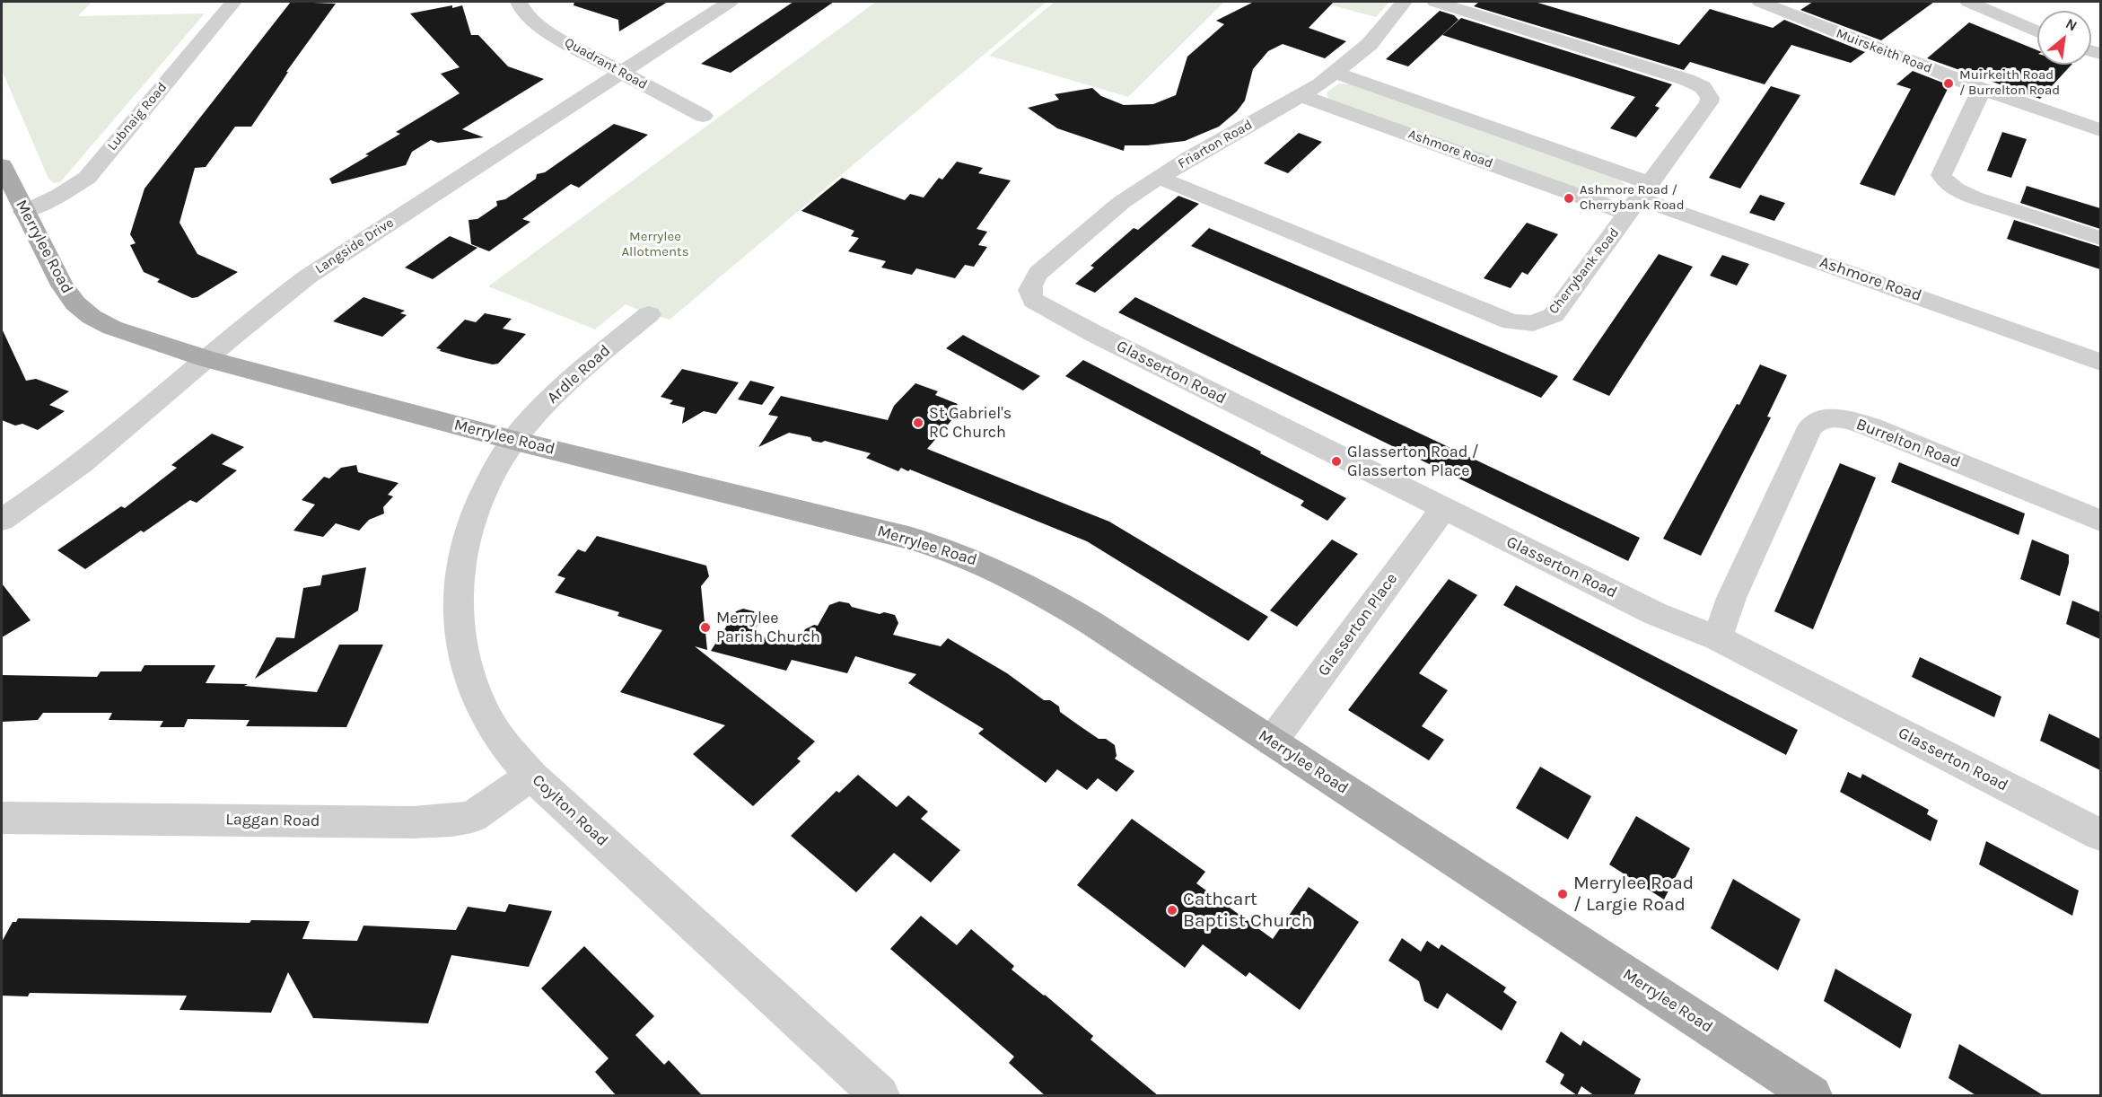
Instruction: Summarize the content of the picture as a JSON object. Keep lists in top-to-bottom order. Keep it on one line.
{"streets":{"main road":["Merrylee Road"],"street":["Muirskeith Road","Quadrant Road","Lubnaig Road","Friarton Road","Ashmore Road","Langside Drive","Cherrybank Road","Glasserton Road","Ardle Road","Burrelton Road","Glasserton Place","Coylton Road","Laggan Road"]},"crossings":[["Quadrant Road","Langside Drive"],["Lubnaig Road","Merrylee Road"],["Friarton Road","Ashmore Road"],["Friarton Road","Cherrybank Road"],["Friarton Road","Glasserton Road"],["Ashmore Road","Cherrybank Road"],["Langside Drive","Merrylee Road"],["Merrylee Road","Ardle Road"],["Merrylee Road","Glasserton Place"],["Merrylee Road","Coylton Road"],["Glasserton Road","Burrelton Road"],["Glasserton Road","Glasserton Place"],["Ardle Road","Coylton Road"],["Coylton Road","Laggan Road"]],"parks":["Merrylee Allotments"],"places":["Muirkeith Road / Burrelton Road","Ashmore Road / Cherrybank Road","St Gabriel's RC Church","Glasserton Road / Glasserton Place","Merrylee Parish Church","Merrylee Road / Largie Road","Cathcart Baptist Church"],"north":"top right"}
